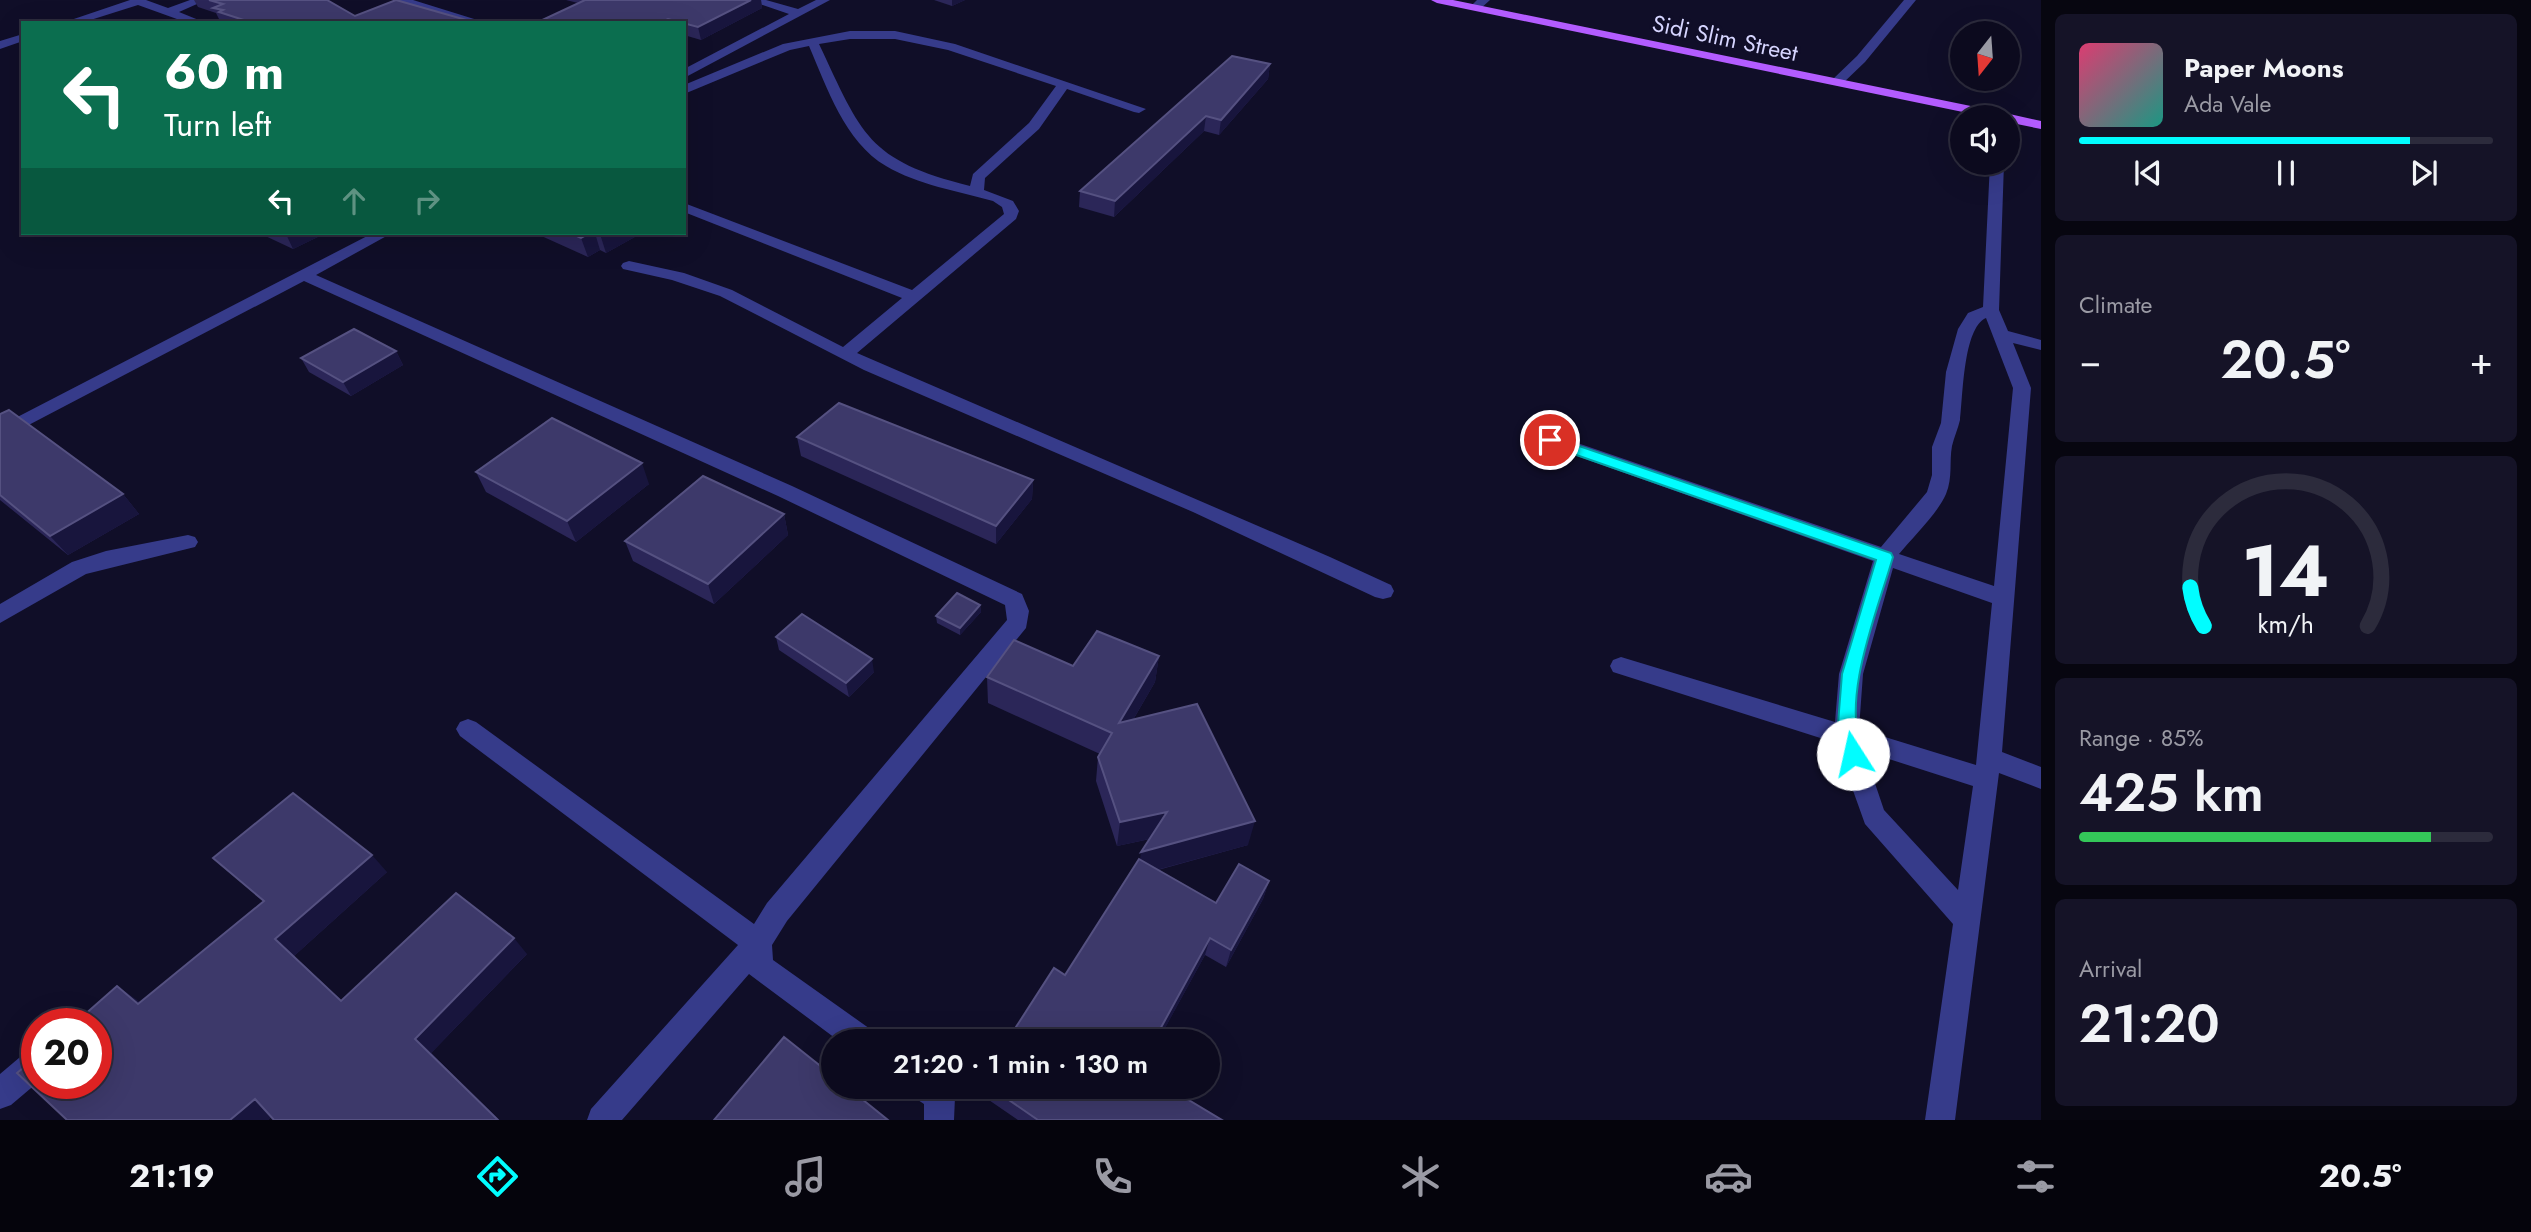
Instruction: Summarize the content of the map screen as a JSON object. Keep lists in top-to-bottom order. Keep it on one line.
{"streets":{"main road":["Sidi Slim Street"]},"north":"bottom","page":{"turn":["60 m","Turn left"],"song":["Paper Moons","Ada Vale"],"tile":["Climate",["Range · 85%","425 km"],["Arrival","21:20"]],"heat":["−","20.5°","+"],"limit":"20","trip":"21:20 · 1 min · 130 m","tabs":["21:19","20.5°"],"gauge":["14","km/h"]}}
